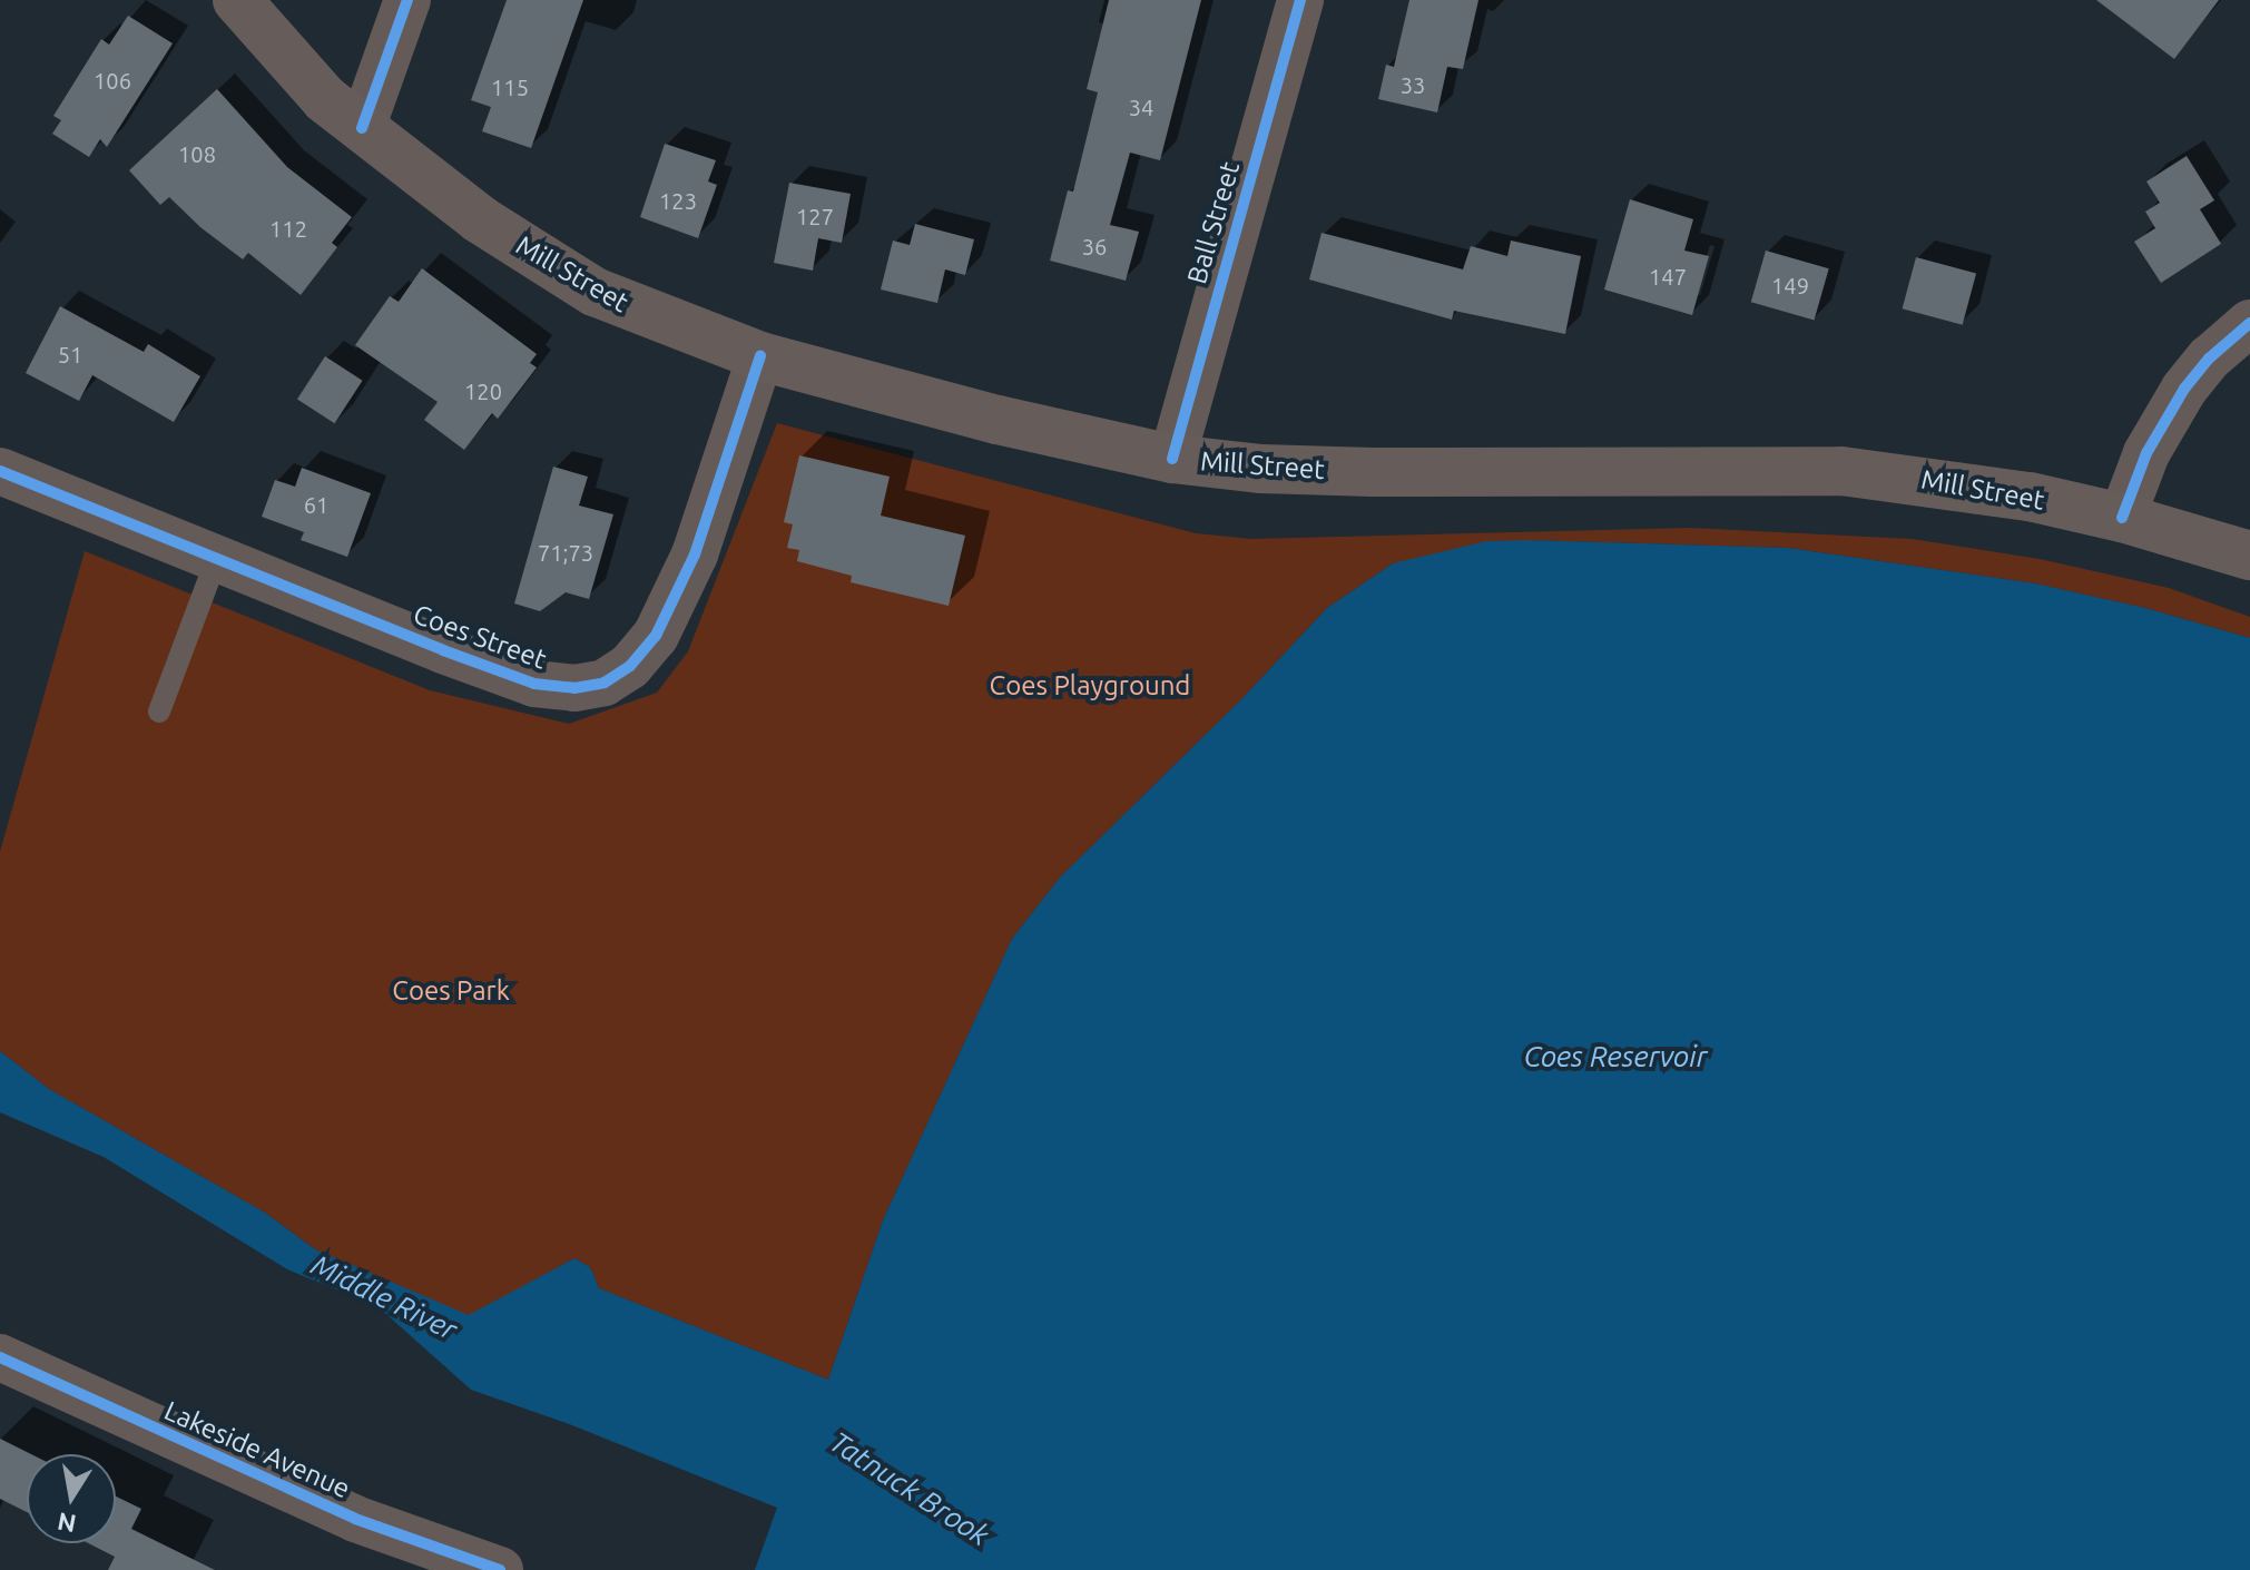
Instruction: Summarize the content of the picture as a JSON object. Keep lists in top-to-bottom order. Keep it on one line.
{"streets":{"main road":["Mill Street"],"street":["Ball Street","Coes Street","Lakeside Avenue"]},"crossings":[["Ball Street","Mill Street"],["Mill Street","Coes Street"]],"water":["Coes Reservoir","Middle River","Tatnuck Brook"],"parks":["Coes Playground","Coes Park"],"house_numbers":["106","33","115","34","108","123","127","112","36","147","149","51","120","61","71;73"],"north":"bottom"}
